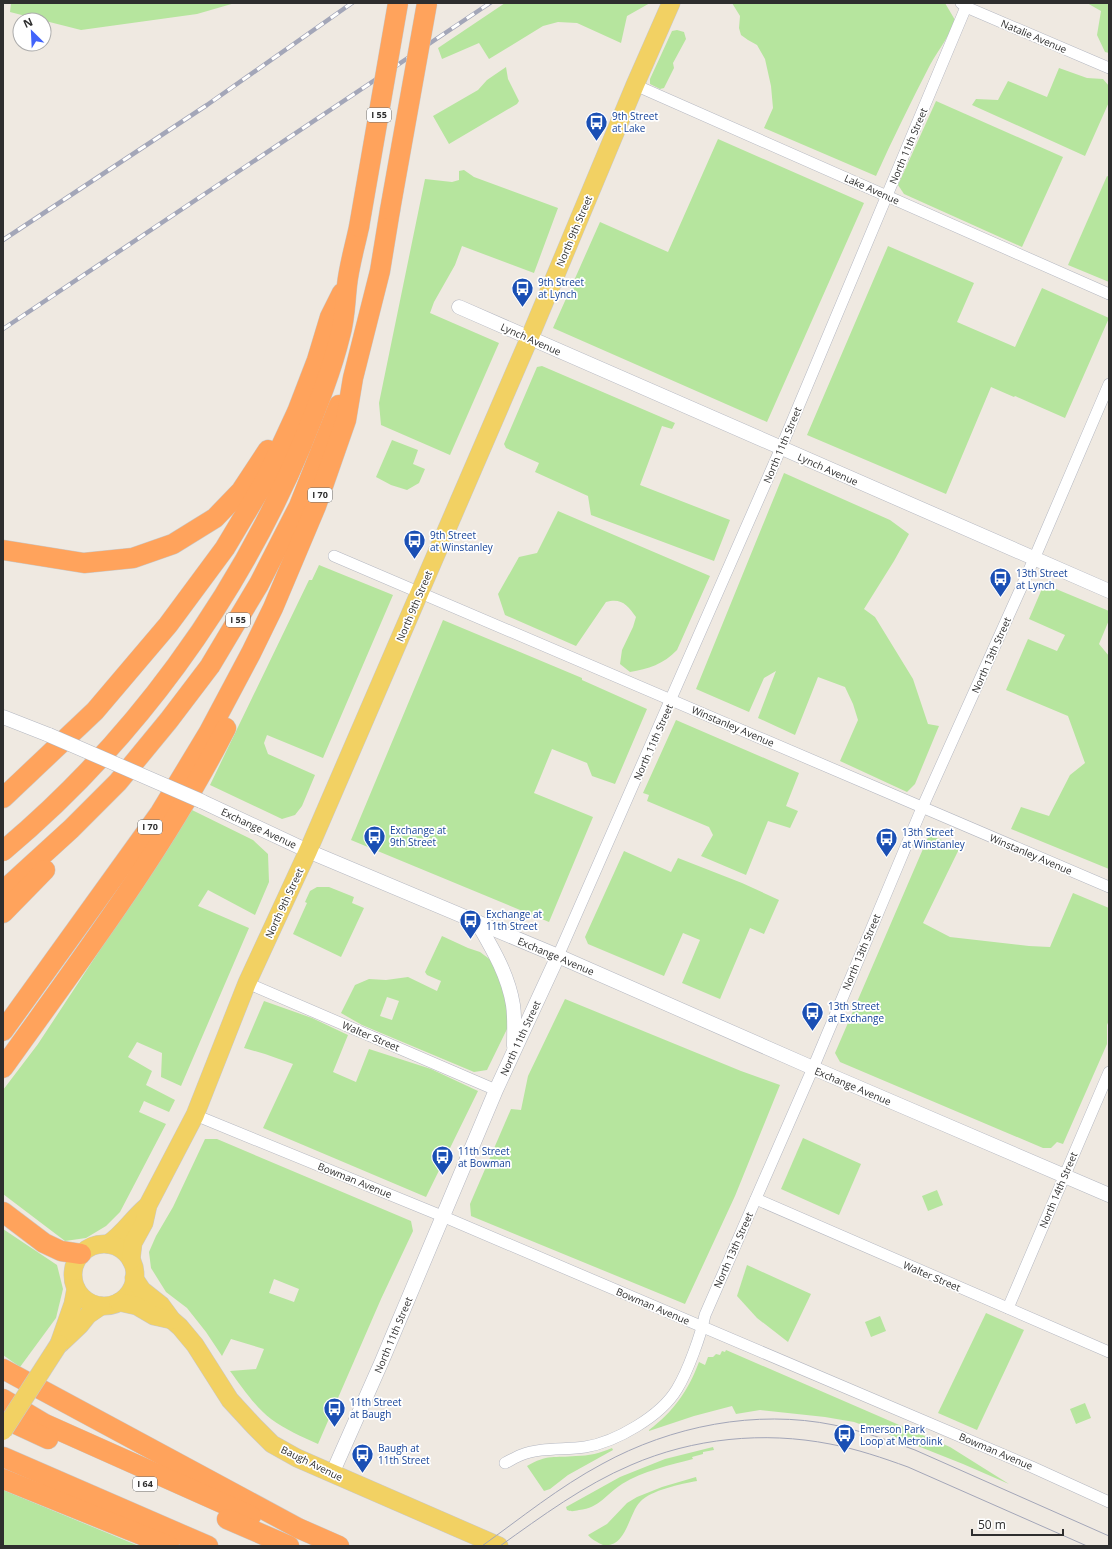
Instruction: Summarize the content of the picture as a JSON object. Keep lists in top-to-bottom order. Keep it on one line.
{"streets":{"highway":["I 55","I 70","I 64"],"main road":["North 9th Street","Baugh Avenue"],"street":["Natalie Avenue","North 11th Street","Lake Avenue","Lynch Avenue","North 13th Street","Winstanley Avenue","Exchange Avenue","Walter Street","Bowman Avenue","North 14th Street"]},"crossings":[["Natalie Avenue","North 11th Street"],["I 55","I 70"],["North 11th Street","Lake Avenue"],["North 11th Street","Lynch Avenue"],["North 11th Street","Winstanley Avenue"],["North 11th Street","Exchange Avenue"],["North 11th Street","Walter Street"],["North 11th Street","Bowman Avenue"],["North 11th Street","Baugh Avenue"],["Lake Avenue","North 9th Street"],["North 9th Street","Lynch Avenue"],["North 9th Street","Winstanley Avenue"],["North 9th Street","Exchange Avenue"],["North 9th Street","Walter Street"],["North 9th Street","Bowman Avenue"],["North 9th Street","Baugh Avenue"],["Lynch Avenue","North 13th Street"],["North 13th Street","Winstanley Avenue"],["North 13th Street","Exchange Avenue"],["North 13th Street","Walter Street"],["North 13th Street","Bowman Avenue"],["Exchange Avenue","North 14th Street"],["Walter Street","North 14th Street"]],"places":{"bus stop":["9th Street at Lake","9th Street at Lynch","9th Street at Winstanley","13th Street at Lynch","Exchange at 9th Street","13th Street at Winstanley","Exchange at 11th Street","13th Street at Exchange","11th Street at Bowman","11th Street at Baugh","Emerson Park Loop at Metrolink","Baugh at 11th Street"]},"scale_bar":"50 m","north":"top left"}
